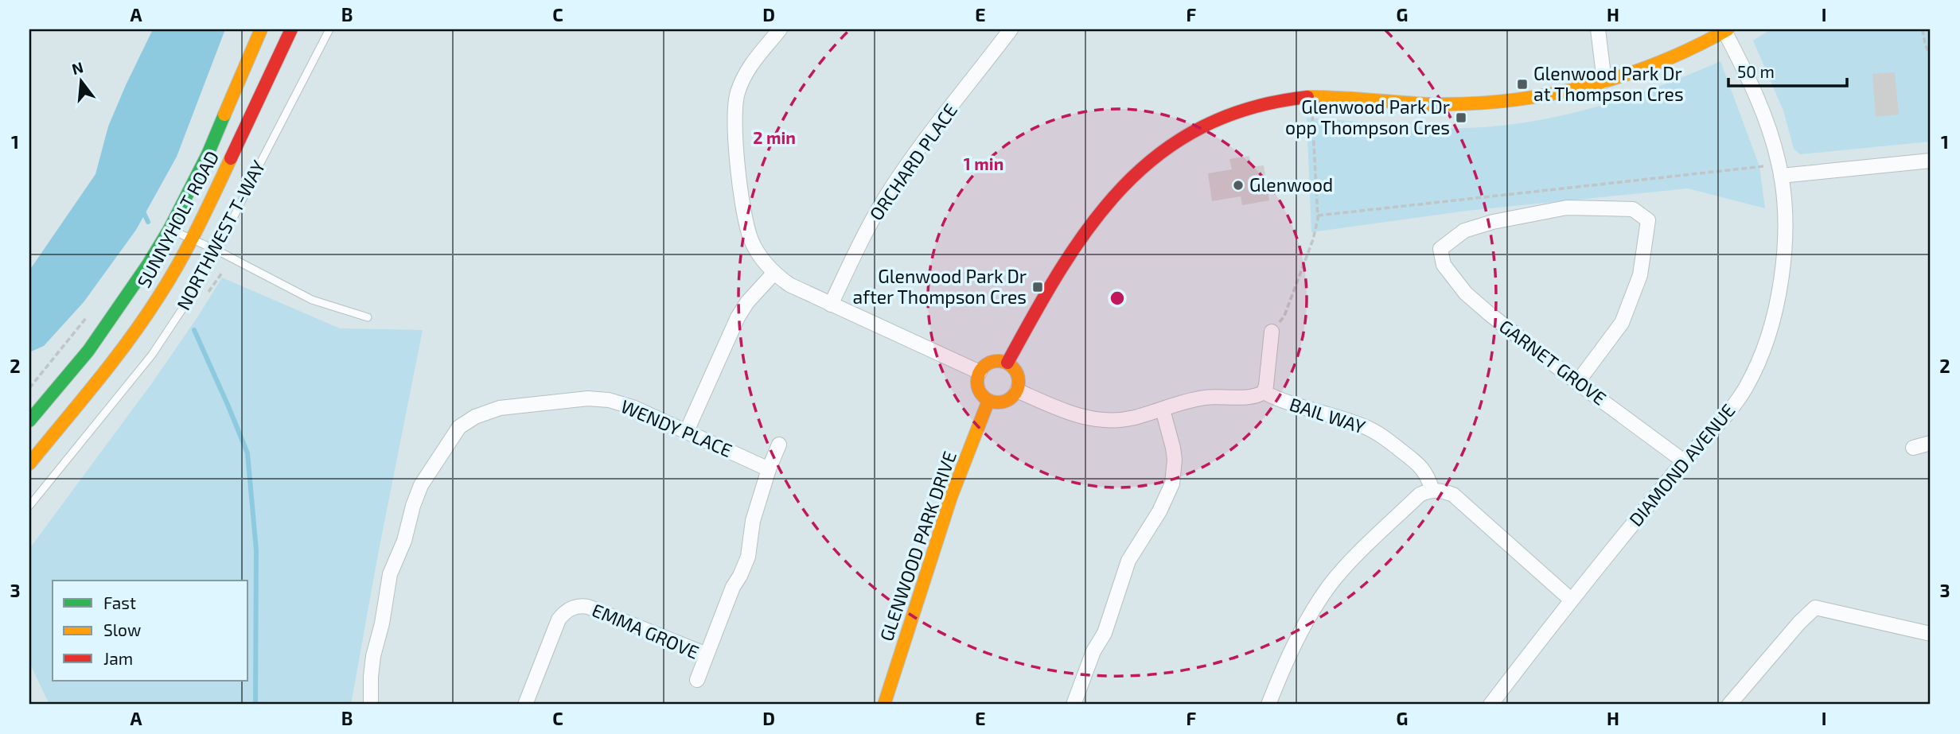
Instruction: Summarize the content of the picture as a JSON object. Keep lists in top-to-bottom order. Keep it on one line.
{"streets":{"street":["ORCHARD PLACE","SUNNYHOLT ROAD","GARNET GROVE","BAIL WAY","WENDY PLACE","DIAMOND AVENUE","GLENWOOD PARK DRIVE","EMMA GROVE"],"lane":["NORTHWEST T-WAY"]},"crossings":[["GARNET GROVE","DIAMOND AVENUE"]],"places":{"transit":["Glenwood Park Dr at Thompson Cres","Glenwood Park Dr opp Thompson Cres","Glenwood Park Dr after Thompson Cres"],"other":["Glenwood"]},"legend":["Fast","Slow","Jam"],"scale_bar":"50 m","north":"top","grid":{"columns":["A","B","C","D","E","F","G","H","I"],"rows":["1","2","3"]},"rings":["2 min","1 min"]}
